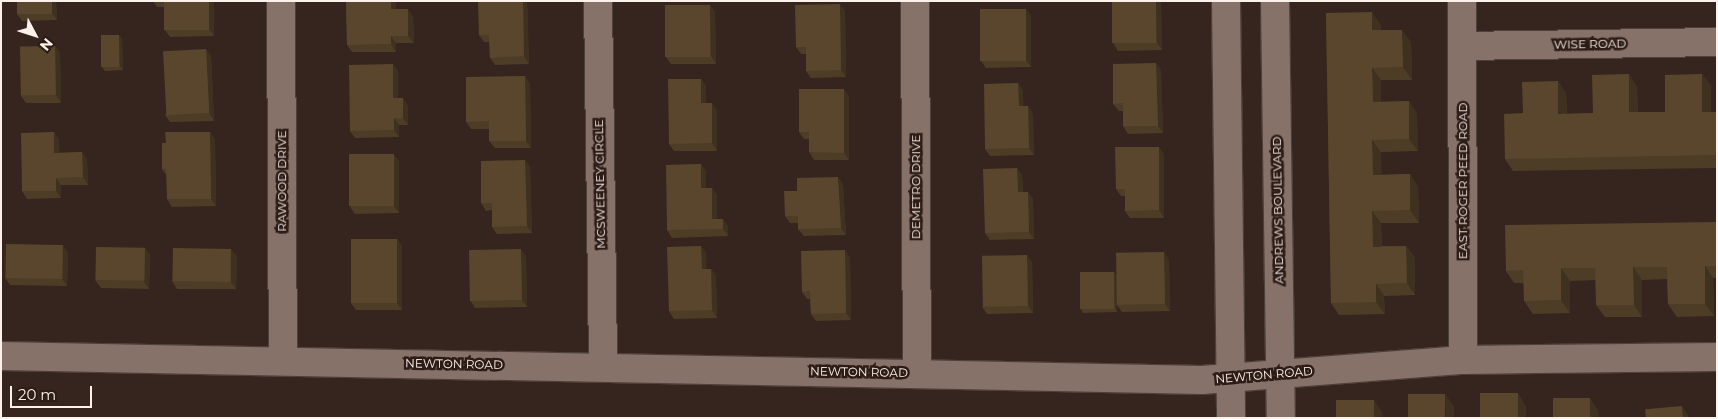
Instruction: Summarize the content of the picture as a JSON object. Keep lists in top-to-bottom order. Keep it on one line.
{"streets":{"street":["WISE ROAD","RAWOOD DRIVE","EAST ROGER PEED ROAD","MCSWEENEY CIRCLE","DEMETRO DRIVE","ANDREWS BOULEVARD","NEWTON ROAD"]},"crossings":[["WISE ROAD","EAST ROGER PEED ROAD"],["RAWOOD DRIVE","NEWTON ROAD"],["EAST ROGER PEED ROAD","NEWTON ROAD"],["MCSWEENEY CIRCLE","NEWTON ROAD"],["DEMETRO DRIVE","NEWTON ROAD"],["ANDREWS BOULEVARD","NEWTON ROAD"]],"scale_bar":"20 m","north":"bottom right"}
